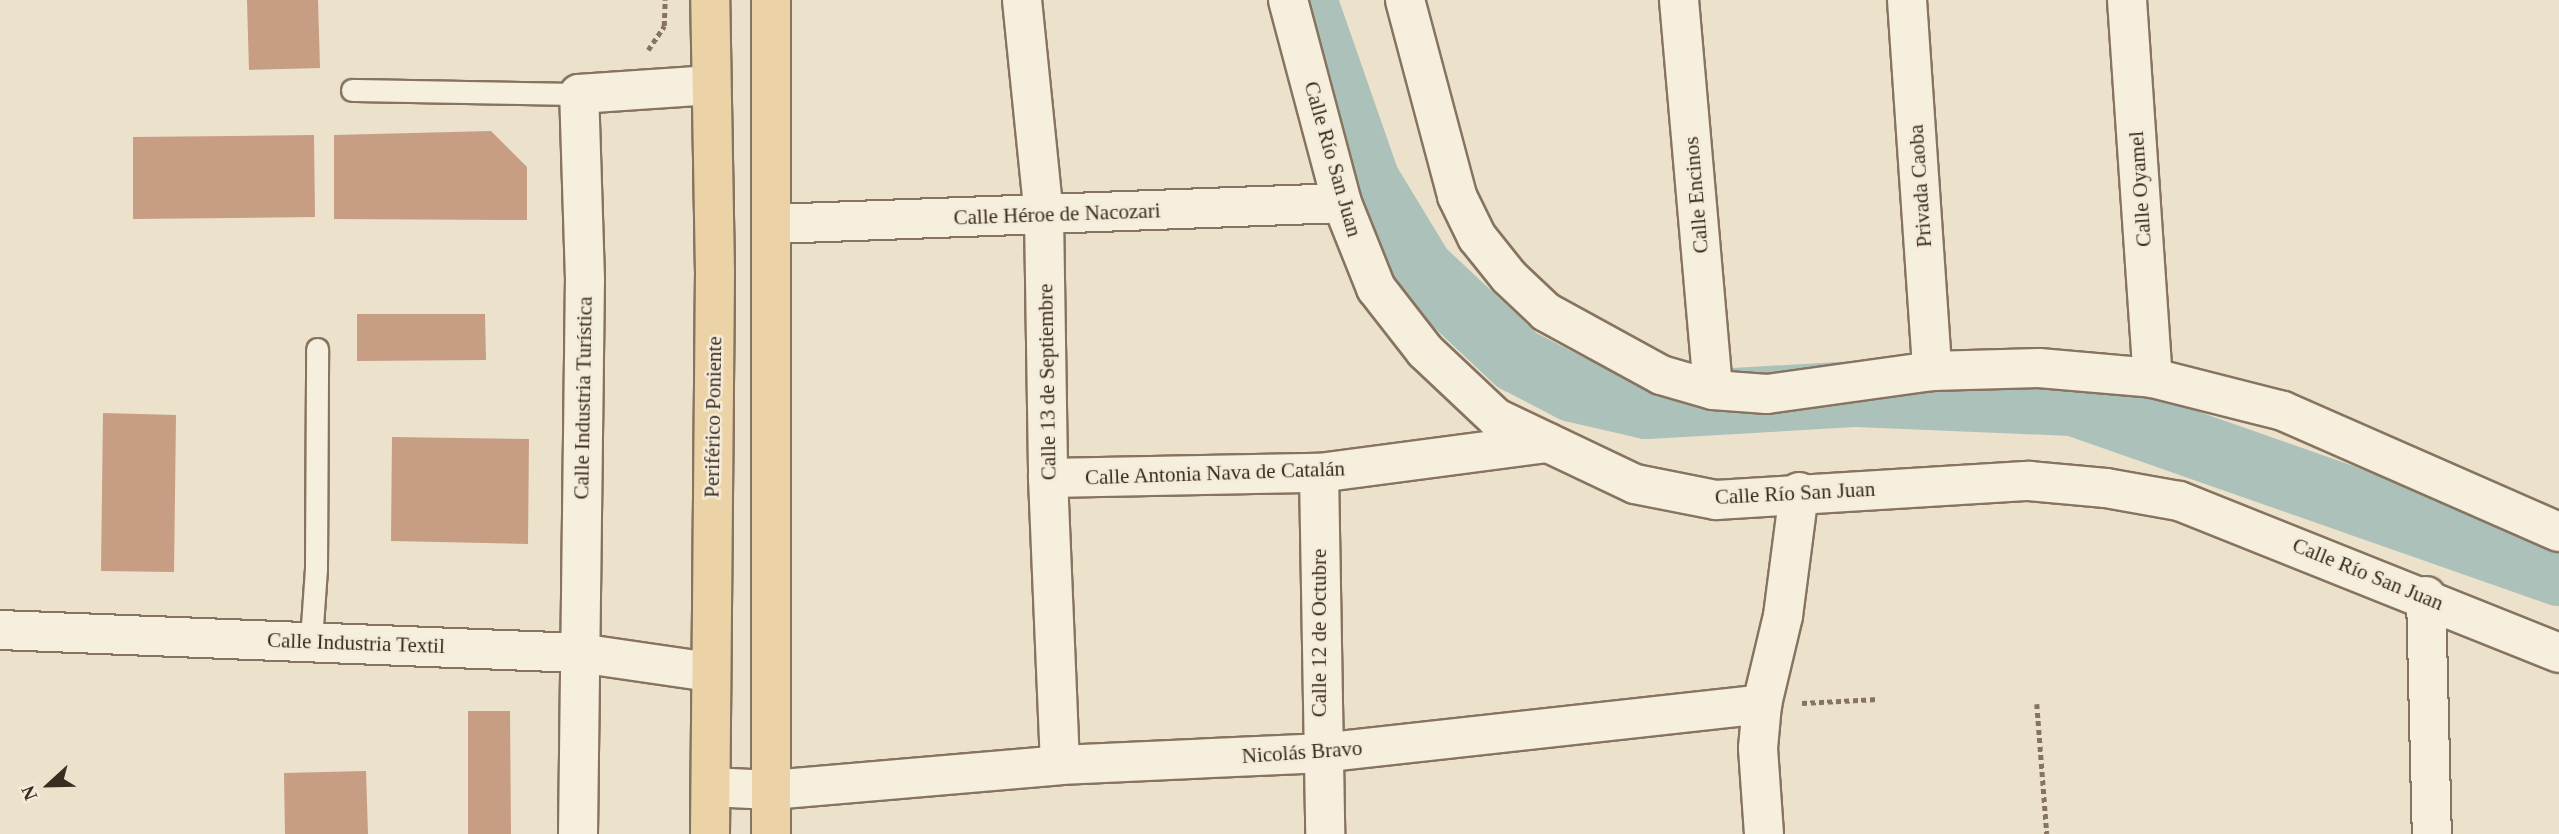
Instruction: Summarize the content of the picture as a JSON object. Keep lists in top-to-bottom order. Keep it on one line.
{"streets":{"main road":["Periférico Poniente"],"street":["Calle Río San Juan","Privada Caoba","Calle Oyamel","Calle Encinos","Calle Héroe de Nacozari","Calle 13 de Septiembre","Calle Industria Turística","Calle Antonia Nava de Catalán","Calle 12 de Octubre","Calle Industria Textil","Nicolás Bravo"]},"crossings":[["Calle Río San Juan","Calle Héroe de Nacozari"],["Calle Río San Juan","Calle Antonia Nava de Catalán"],["Calle Héroe de Nacozari","Calle 13 de Septiembre"],["Calle 13 de Septiembre","Calle Antonia Nava de Catalán"],["Calle 13 de Septiembre","Nicolás Bravo"],["Calle Industria Turística","Calle Industria Textil"],["Periférico Poniente","Calle Industria Textil"],["Periférico Poniente","Nicolás Bravo"],["Calle Antonia Nava de Catalán","Calle 12 de Octubre"],["Calle 12 de Octubre","Nicolás Bravo"]],"north":"left"}
